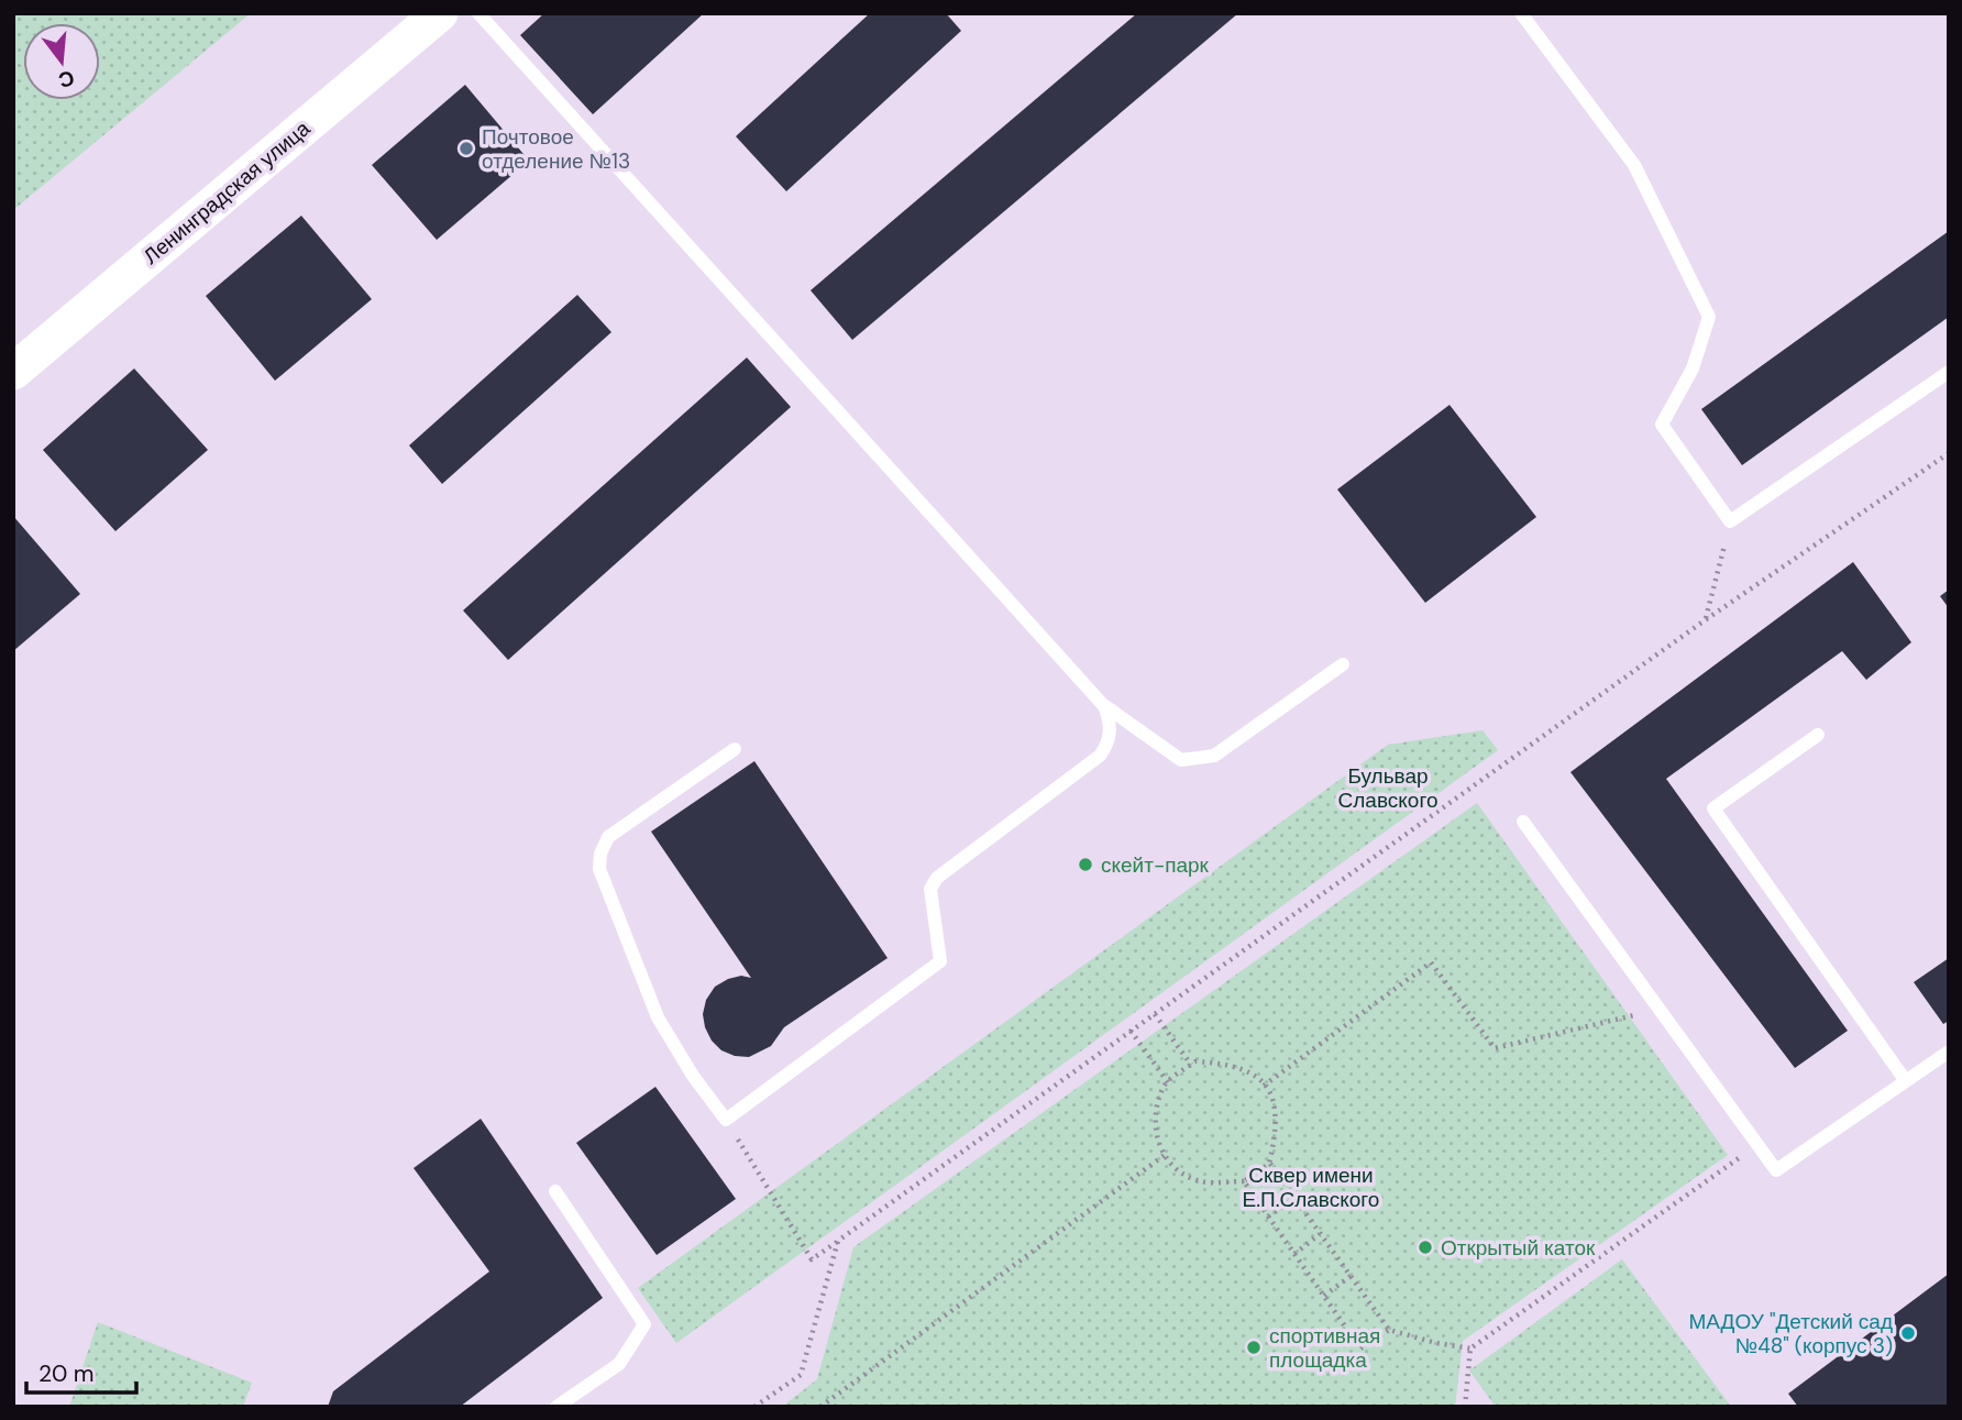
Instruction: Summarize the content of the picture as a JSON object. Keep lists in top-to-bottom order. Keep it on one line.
{"streets":{"street":["Ленинградская улица"]},"parks":["Бульвар Славского","Сквер имени Е.П.Славского"],"places":["Почтовое отделение №13","скейт-парк","Открытый каток","МАДОУ \"Детский сад №48\" (корпус 3)","спортивная площадка"],"scale_bar":"20 m","north":"bottom"}
